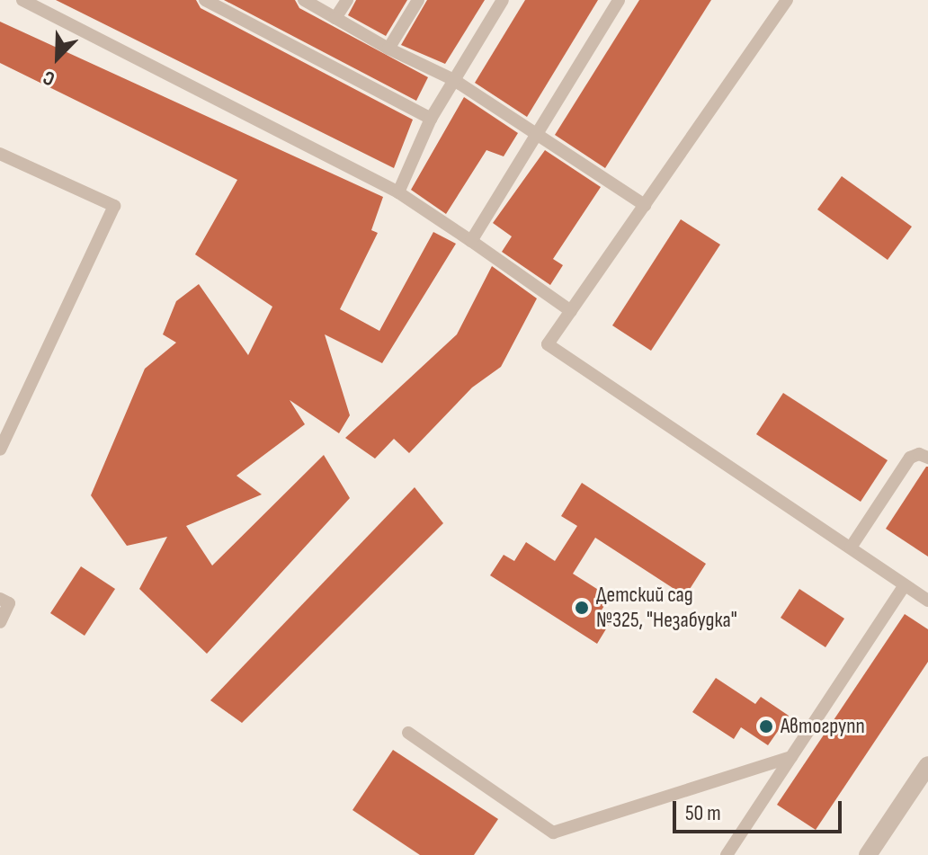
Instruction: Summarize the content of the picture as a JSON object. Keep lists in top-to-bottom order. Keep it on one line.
{"places":["Детский сад №325, \"Незабудка\"","Автогрупп"],"scale_bar":"50 m","north":"bottom left"}
